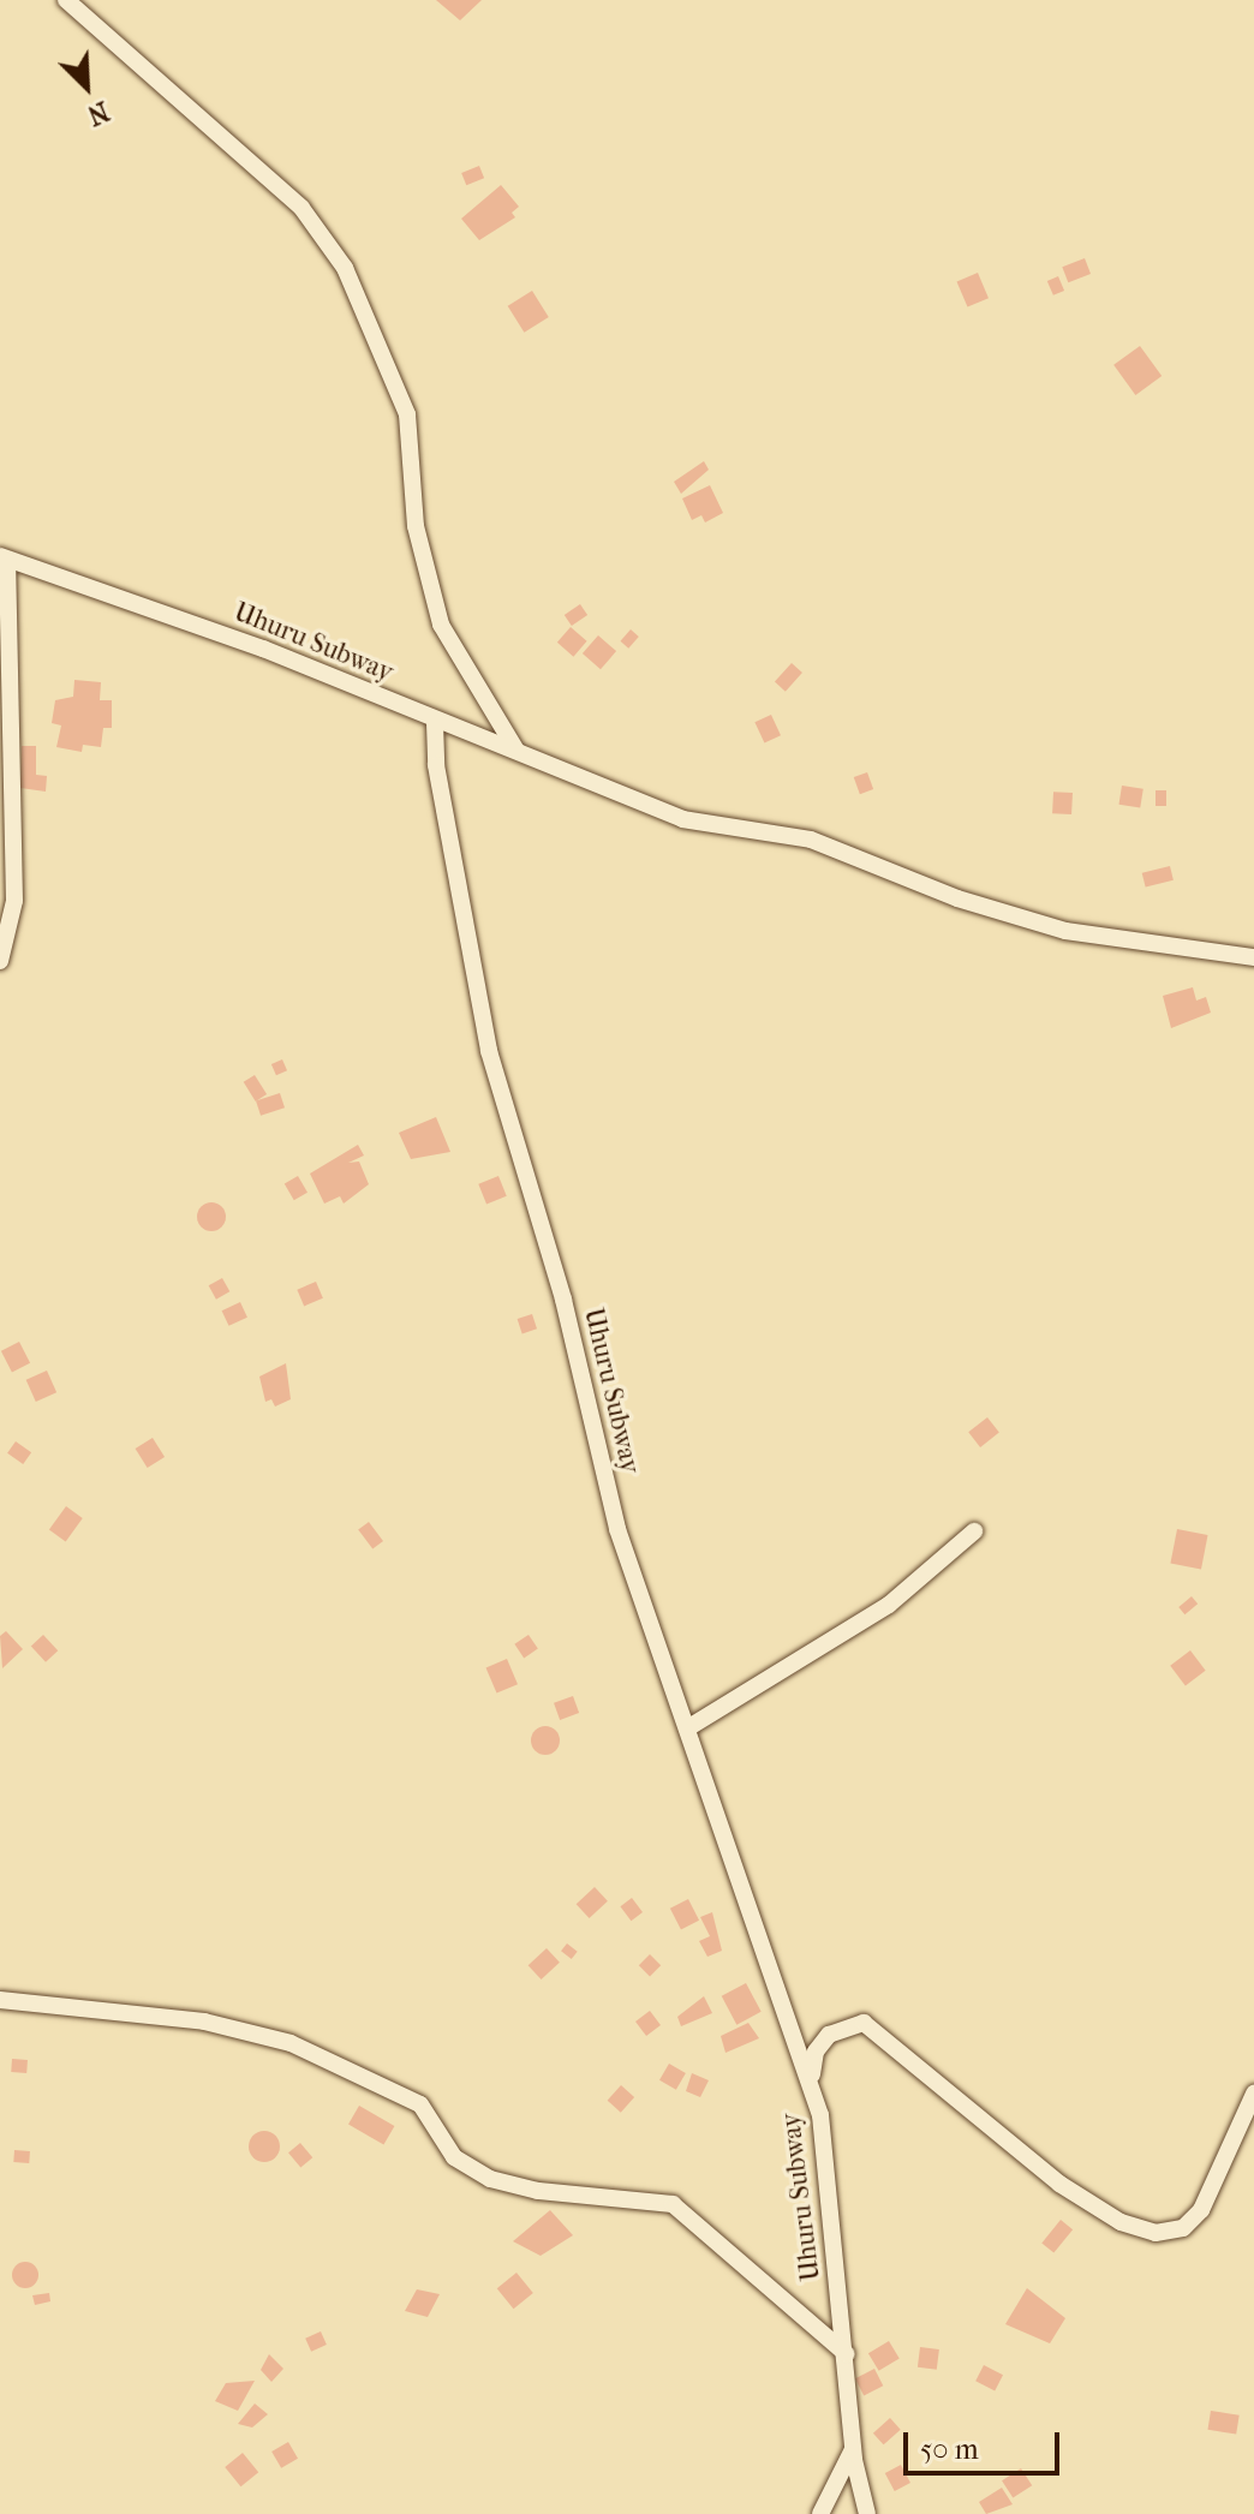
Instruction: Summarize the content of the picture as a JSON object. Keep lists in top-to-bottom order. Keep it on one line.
{"streets":{"street":["Uhuru Subway"]},"scale_bar":"50 m","north":"bottom right"}
